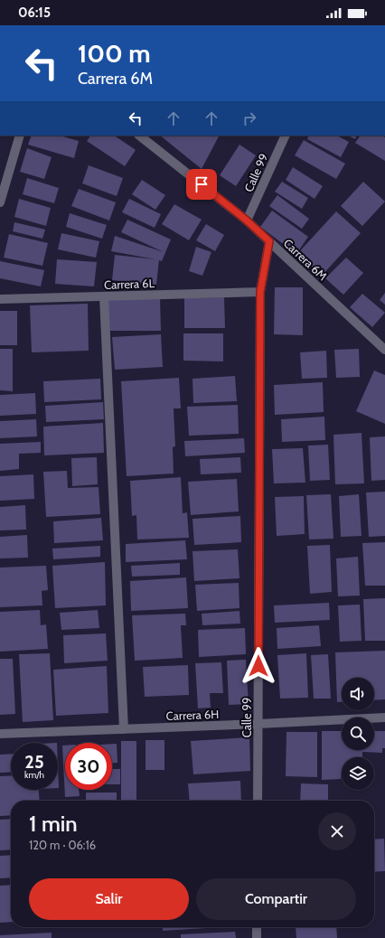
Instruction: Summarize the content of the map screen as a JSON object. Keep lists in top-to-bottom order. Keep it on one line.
{"streets":{"street":["Calle 99","Carrera 6M","Carrera 6L","Carrera 6H"]},"crossings":[["Calle 99","Carrera 6M"],["Calle 99","Carrera 6L"],["Calle 99","Carrera 6H"]],"page":{"status":"06:15","turn":["100 m","Carrera 6M"],"speed":"25 km/h","limit":"30","heading":["1 min","120 m · 06:16"],"buttons":["Salir","Compartir"]}}
